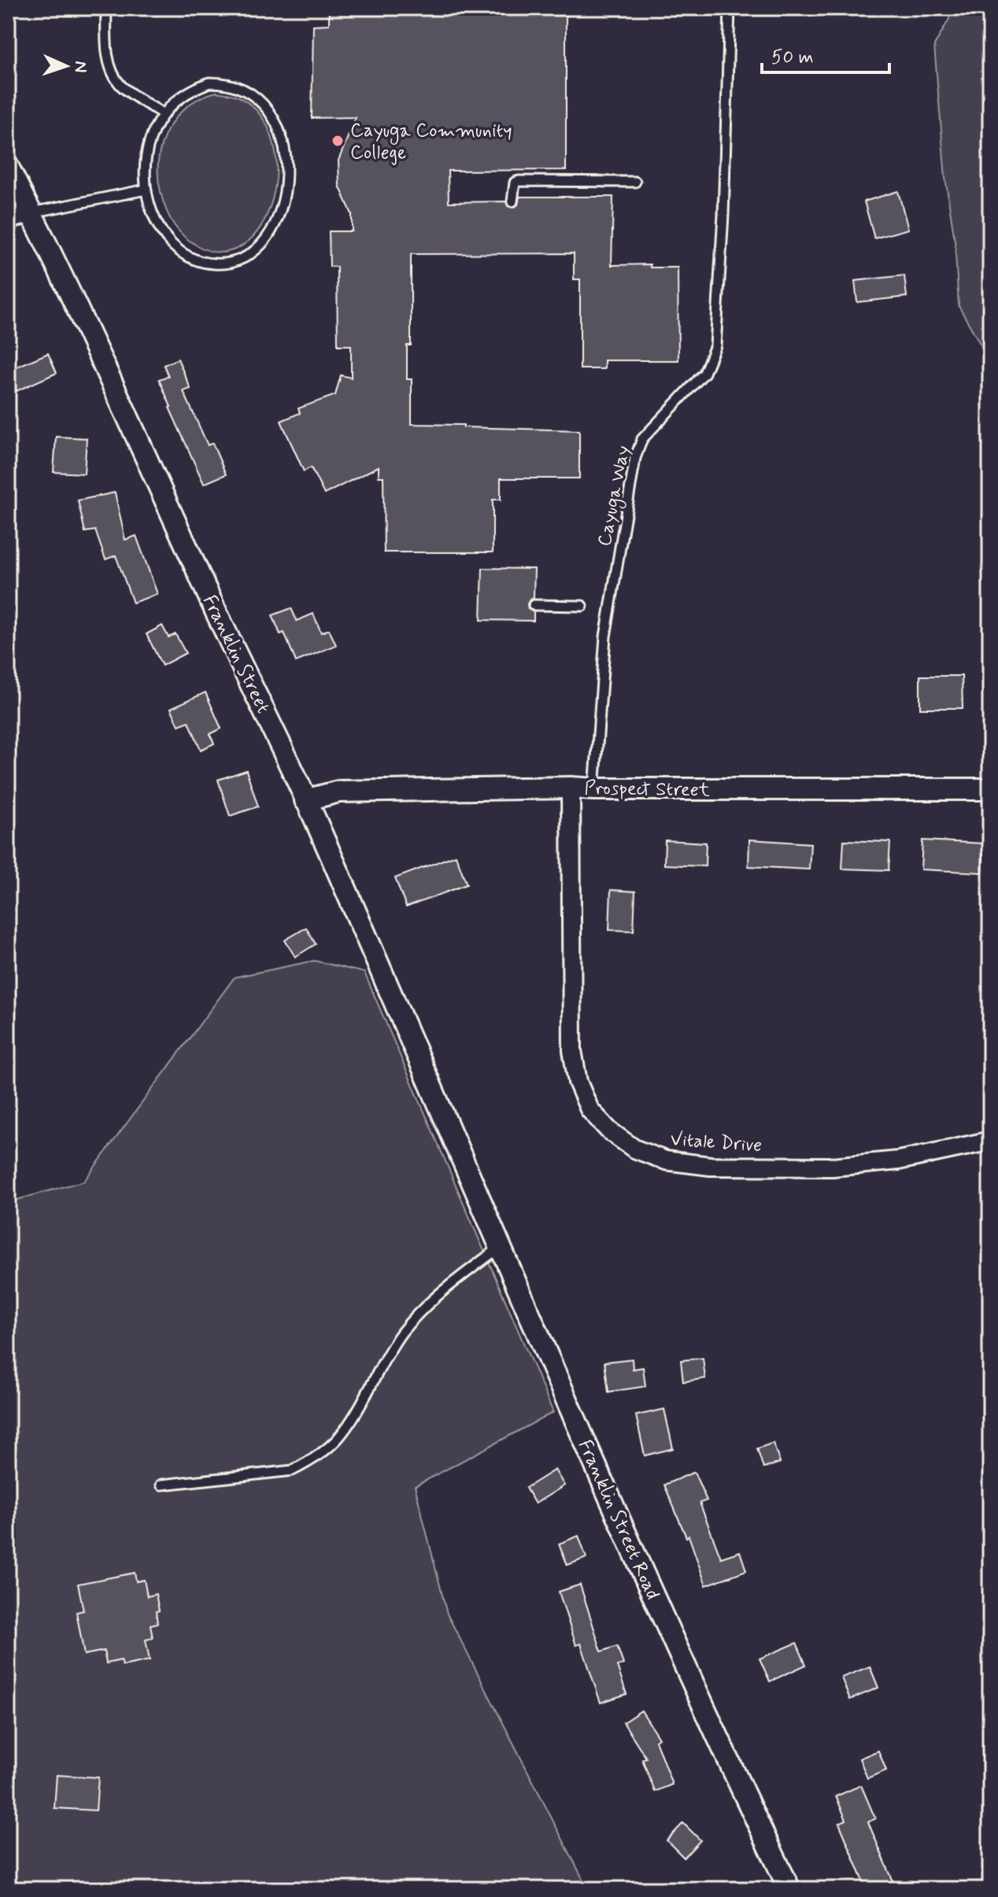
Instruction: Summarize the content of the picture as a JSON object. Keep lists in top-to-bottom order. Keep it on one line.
{"streets":{"street":["Franklin Street","Prospect Street","Vitale Drive","Franklin Street Road"],"lane":["Cayuga Way"]},"crossings":[["Cayuga Way","Prospect Street"],["Franklin Street","Prospect Street"],["Franklin Street","Franklin Street Road"],["Prospect Street","Vitale Drive"]],"places":["Cayuga Community College"],"scale_bar":"50 m","north":"right"}
